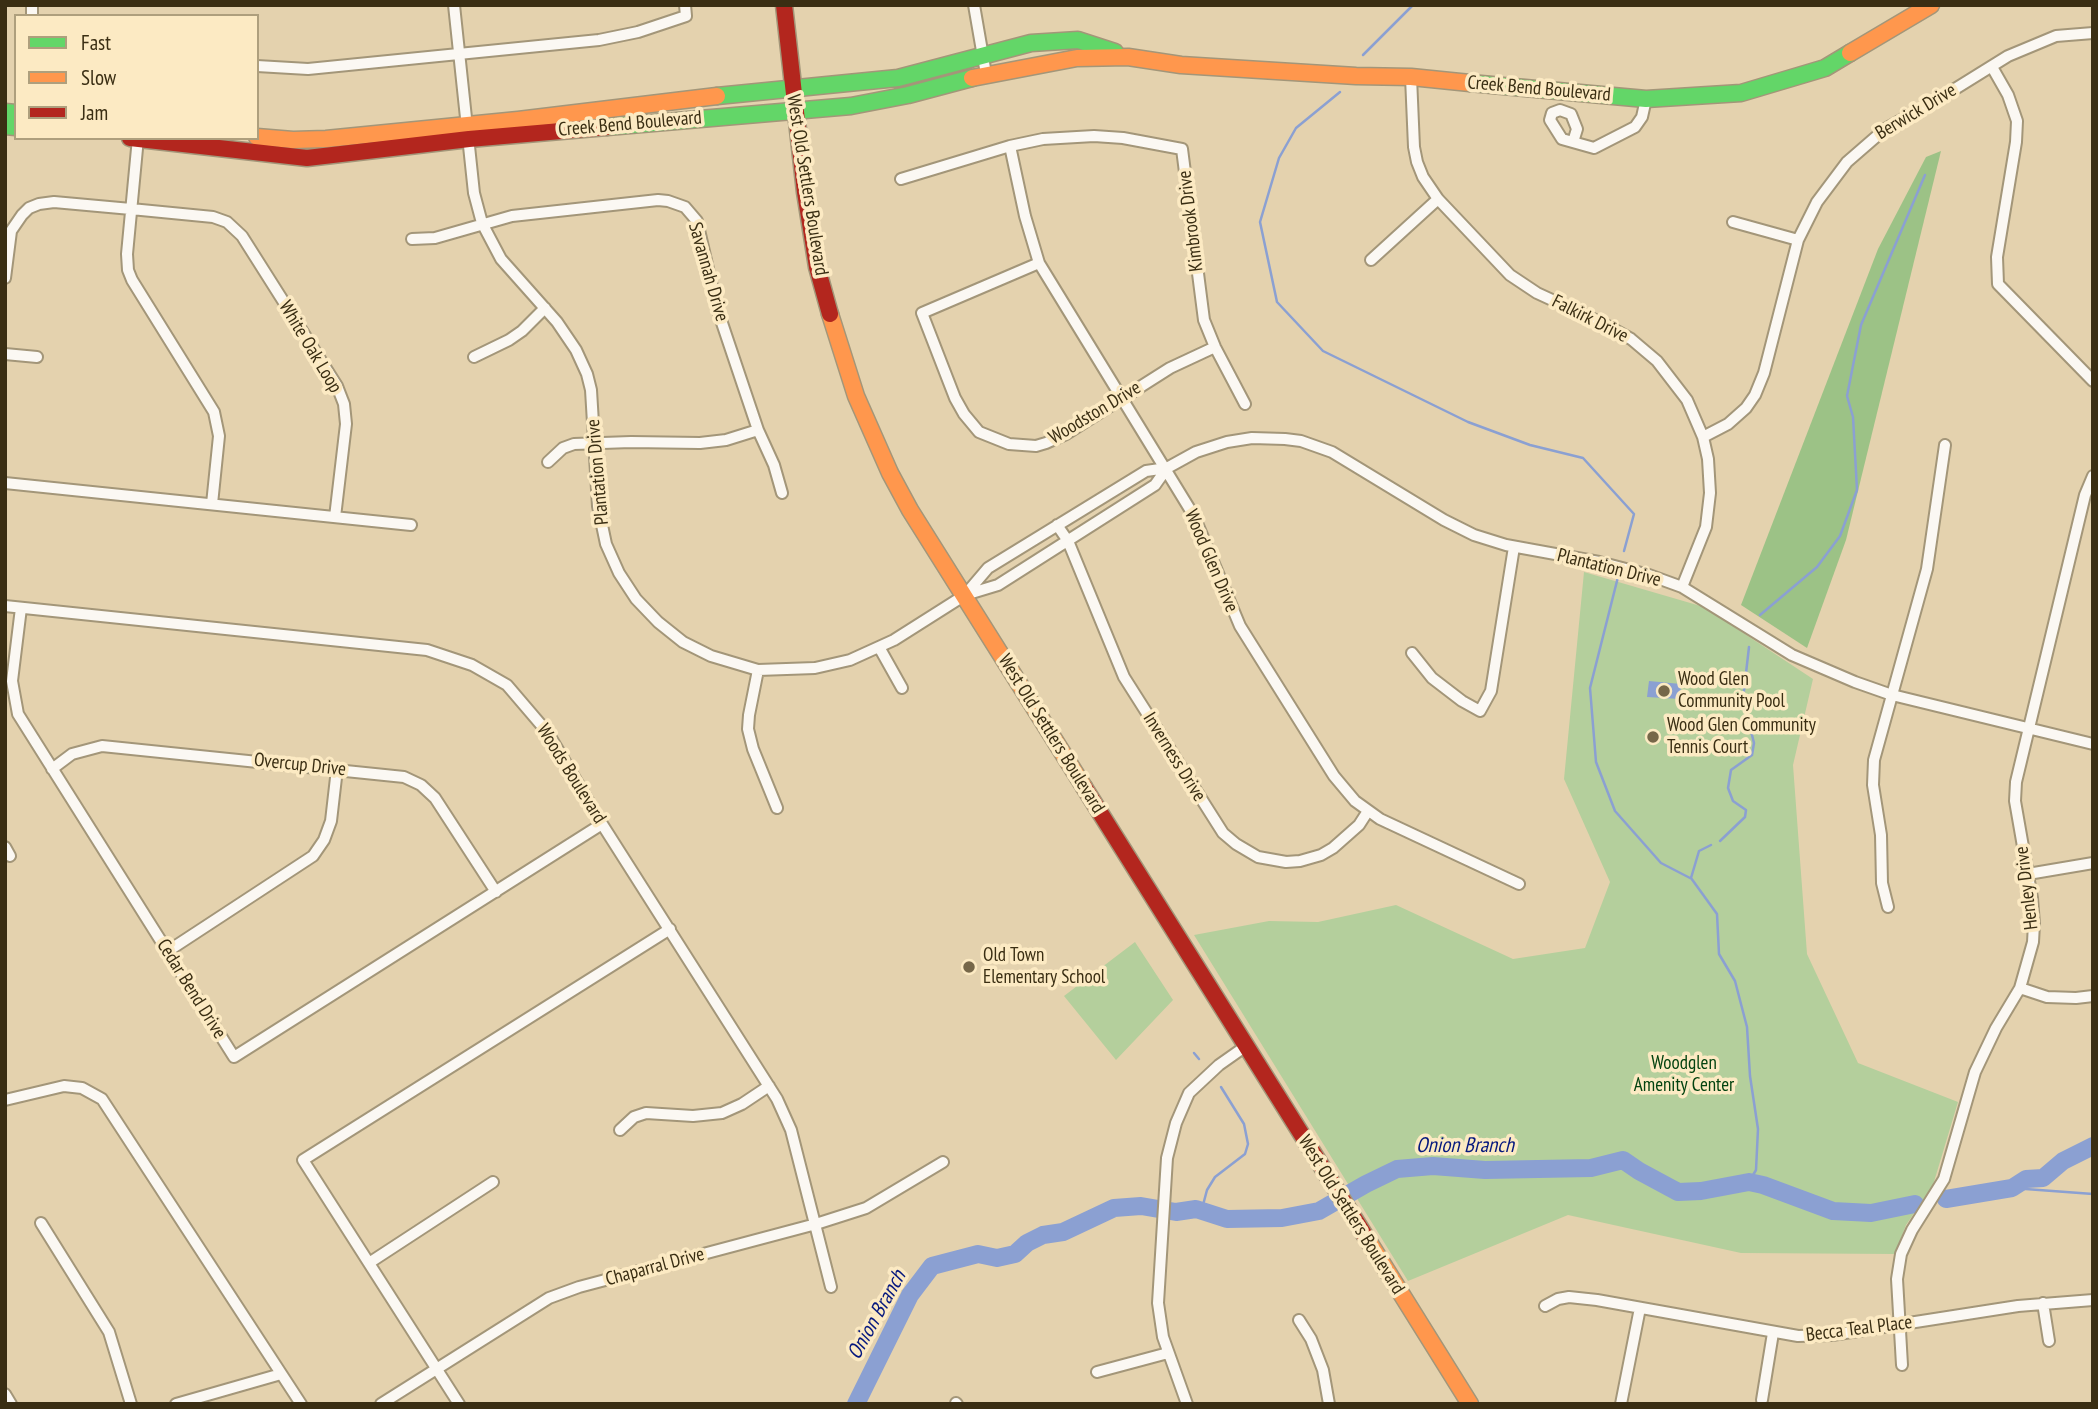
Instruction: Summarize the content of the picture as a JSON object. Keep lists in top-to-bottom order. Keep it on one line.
{"streets":{"street":["Creek Bend Boulevard","Berwick Drive","West Old Settlers Boulevard","Kimbrook Drive","Savannah Drive","Falkirk Drive","White Oak Loop","Woodston Drive","Plantation Drive","Wood Glen Drive","Inverness Drive","Overcup Drive","Woods Boulevard","Henley Drive","Cedar Bend Drive","Chaparral Drive","Becca Teal Place"]},"crossings":[["Creek Bend Boulevard","West Old Settlers Boulevard"],["Creek Bend Boulevard","Falkirk Drive"],["Creek Bend Boulevard","Plantation Drive"],["Berwick Drive","Falkirk Drive"],["West Old Settlers Boulevard","Plantation Drive"],["Kimbrook Drive","Woodston Drive"],["Kimbrook Drive","Wood Glen Drive"],["Savannah Drive","Plantation Drive"],["Falkirk Drive","Plantation Drive"],["Woodston Drive","Wood Glen Drive"],["Plantation Drive","Wood Glen Drive"],["Plantation Drive","Inverness Drive"],["Plantation Drive","Henley Drive"],["Wood Glen Drive","Inverness Drive"],["Overcup Drive","Cedar Bend Drive"],["Woods Boulevard","Cedar Bend Drive"],["Woods Boulevard","Chaparral Drive"],["Henley Drive","Becca Teal Place"]],"water":["Onion Branch"],"parks":["Woodglen Amenity Center"],"places":["Wood Glen Community Pool","Wood Glen Community Tennis Court","Old Town Elementary School"],"legend":["Fast","Slow","Jam"]}
